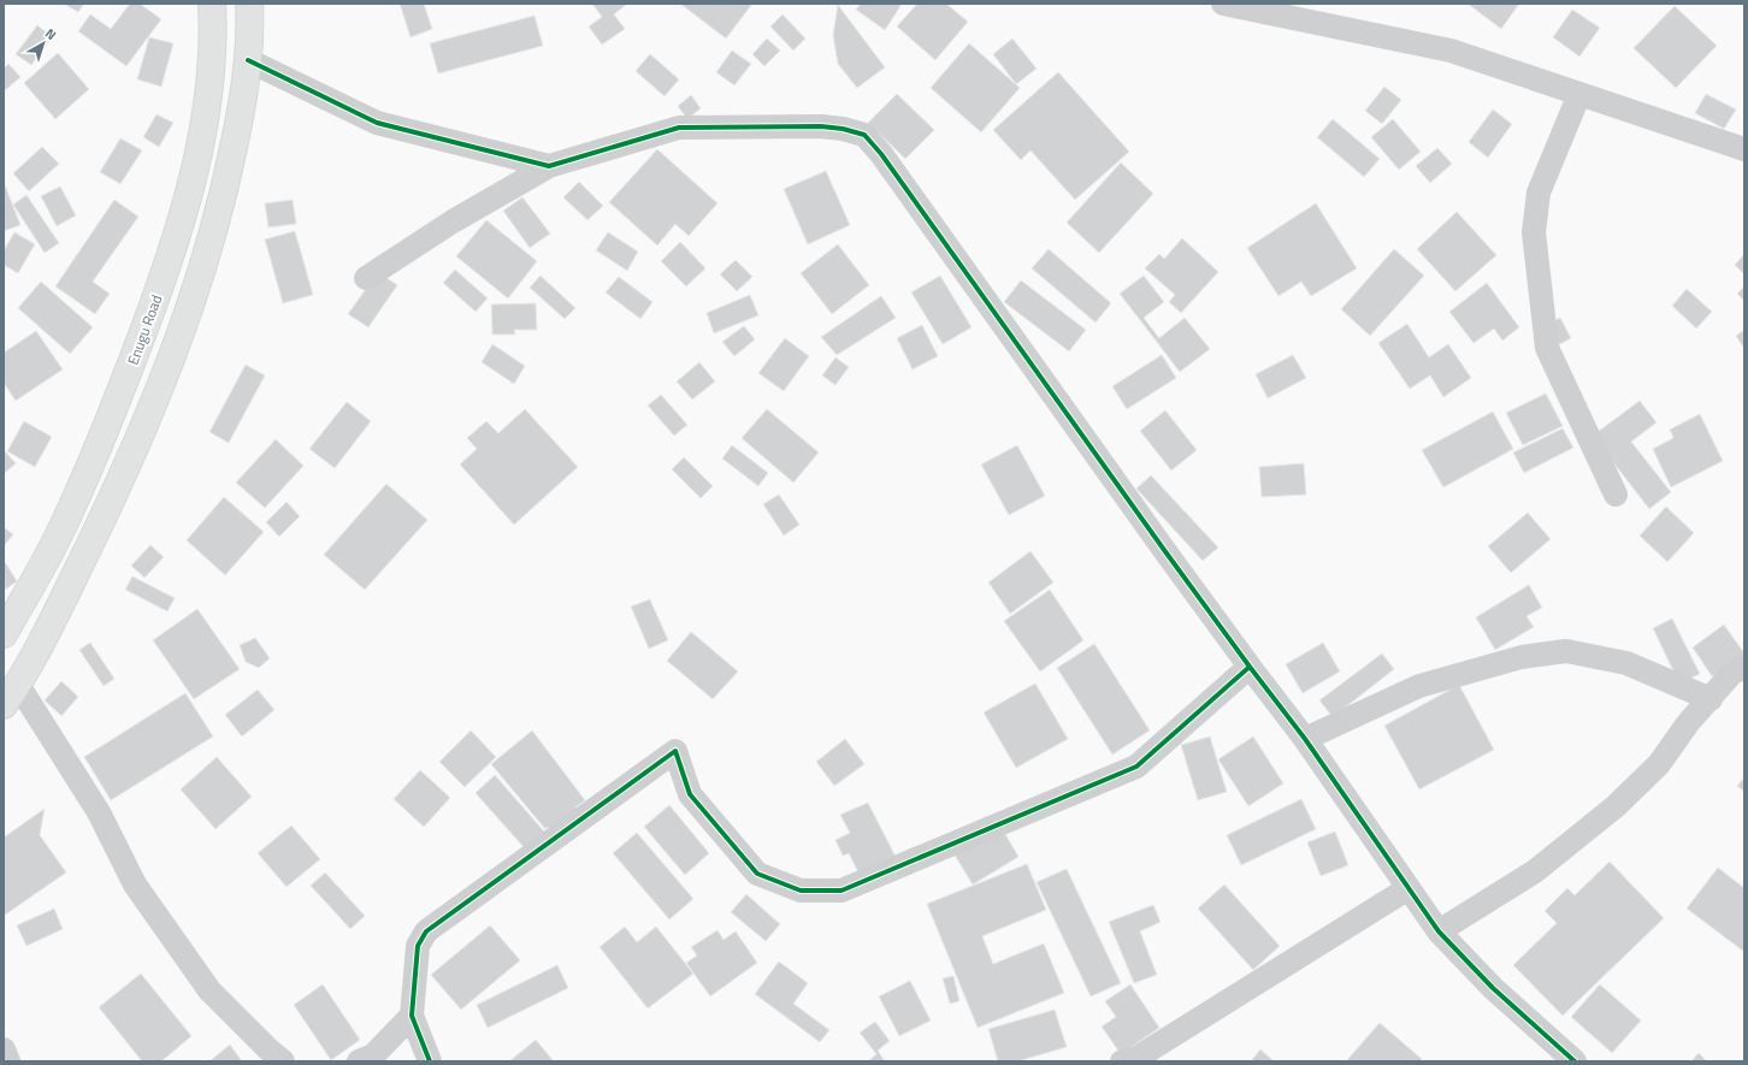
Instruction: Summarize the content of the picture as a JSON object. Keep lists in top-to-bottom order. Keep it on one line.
{"streets":{"main road":["Enugu Road"]},"north":"top right"}
